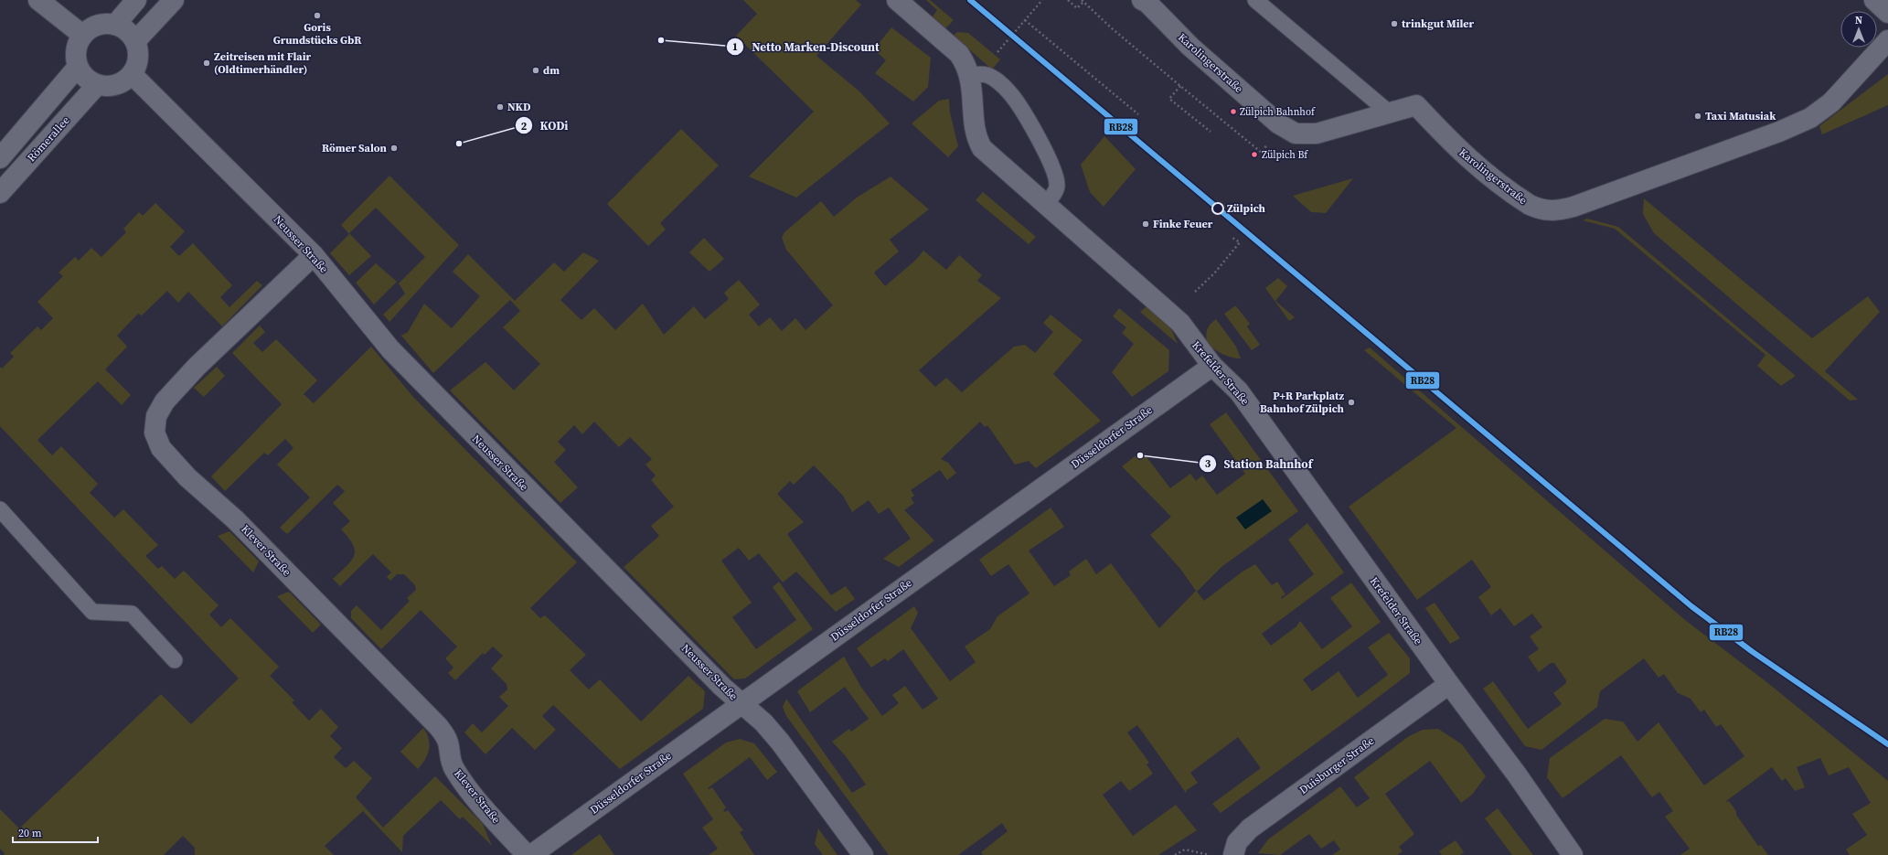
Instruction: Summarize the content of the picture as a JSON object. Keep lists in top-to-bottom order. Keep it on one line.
{"streets":{"street":["Karolingerstraße","Römerallee","Neusser Straße","Krefelder Straße","Düsseldorfer Straße","Klever Straße","Duisburger Straße"]},"crossings":[["Römerallee","Neusser Straße"],["Neusser Straße","Düsseldorfer Straße"],["Neusser Straße","Klever Straße"],["Krefelder Straße","Düsseldorfer Straße"],["Krefelder Straße","Duisburger Straße"]],"places":["Goris Grundstücks GbR","trinkgut Miler","Netto Marken-Discount","Zeitreisen mit Flair (Oldtimerhändler)","dm","NKD","Zülpich Bahnhof","Taxi Matusiak","KODi","Römer Salon","Zülpich Bf","Zülpich","Finke Feuer","P+R Parkplatz Bahnhof Zülpich","Station Bahnhof"],"lines":["transit line RB28"],"scale_bar":"20 m","north":"top"}
